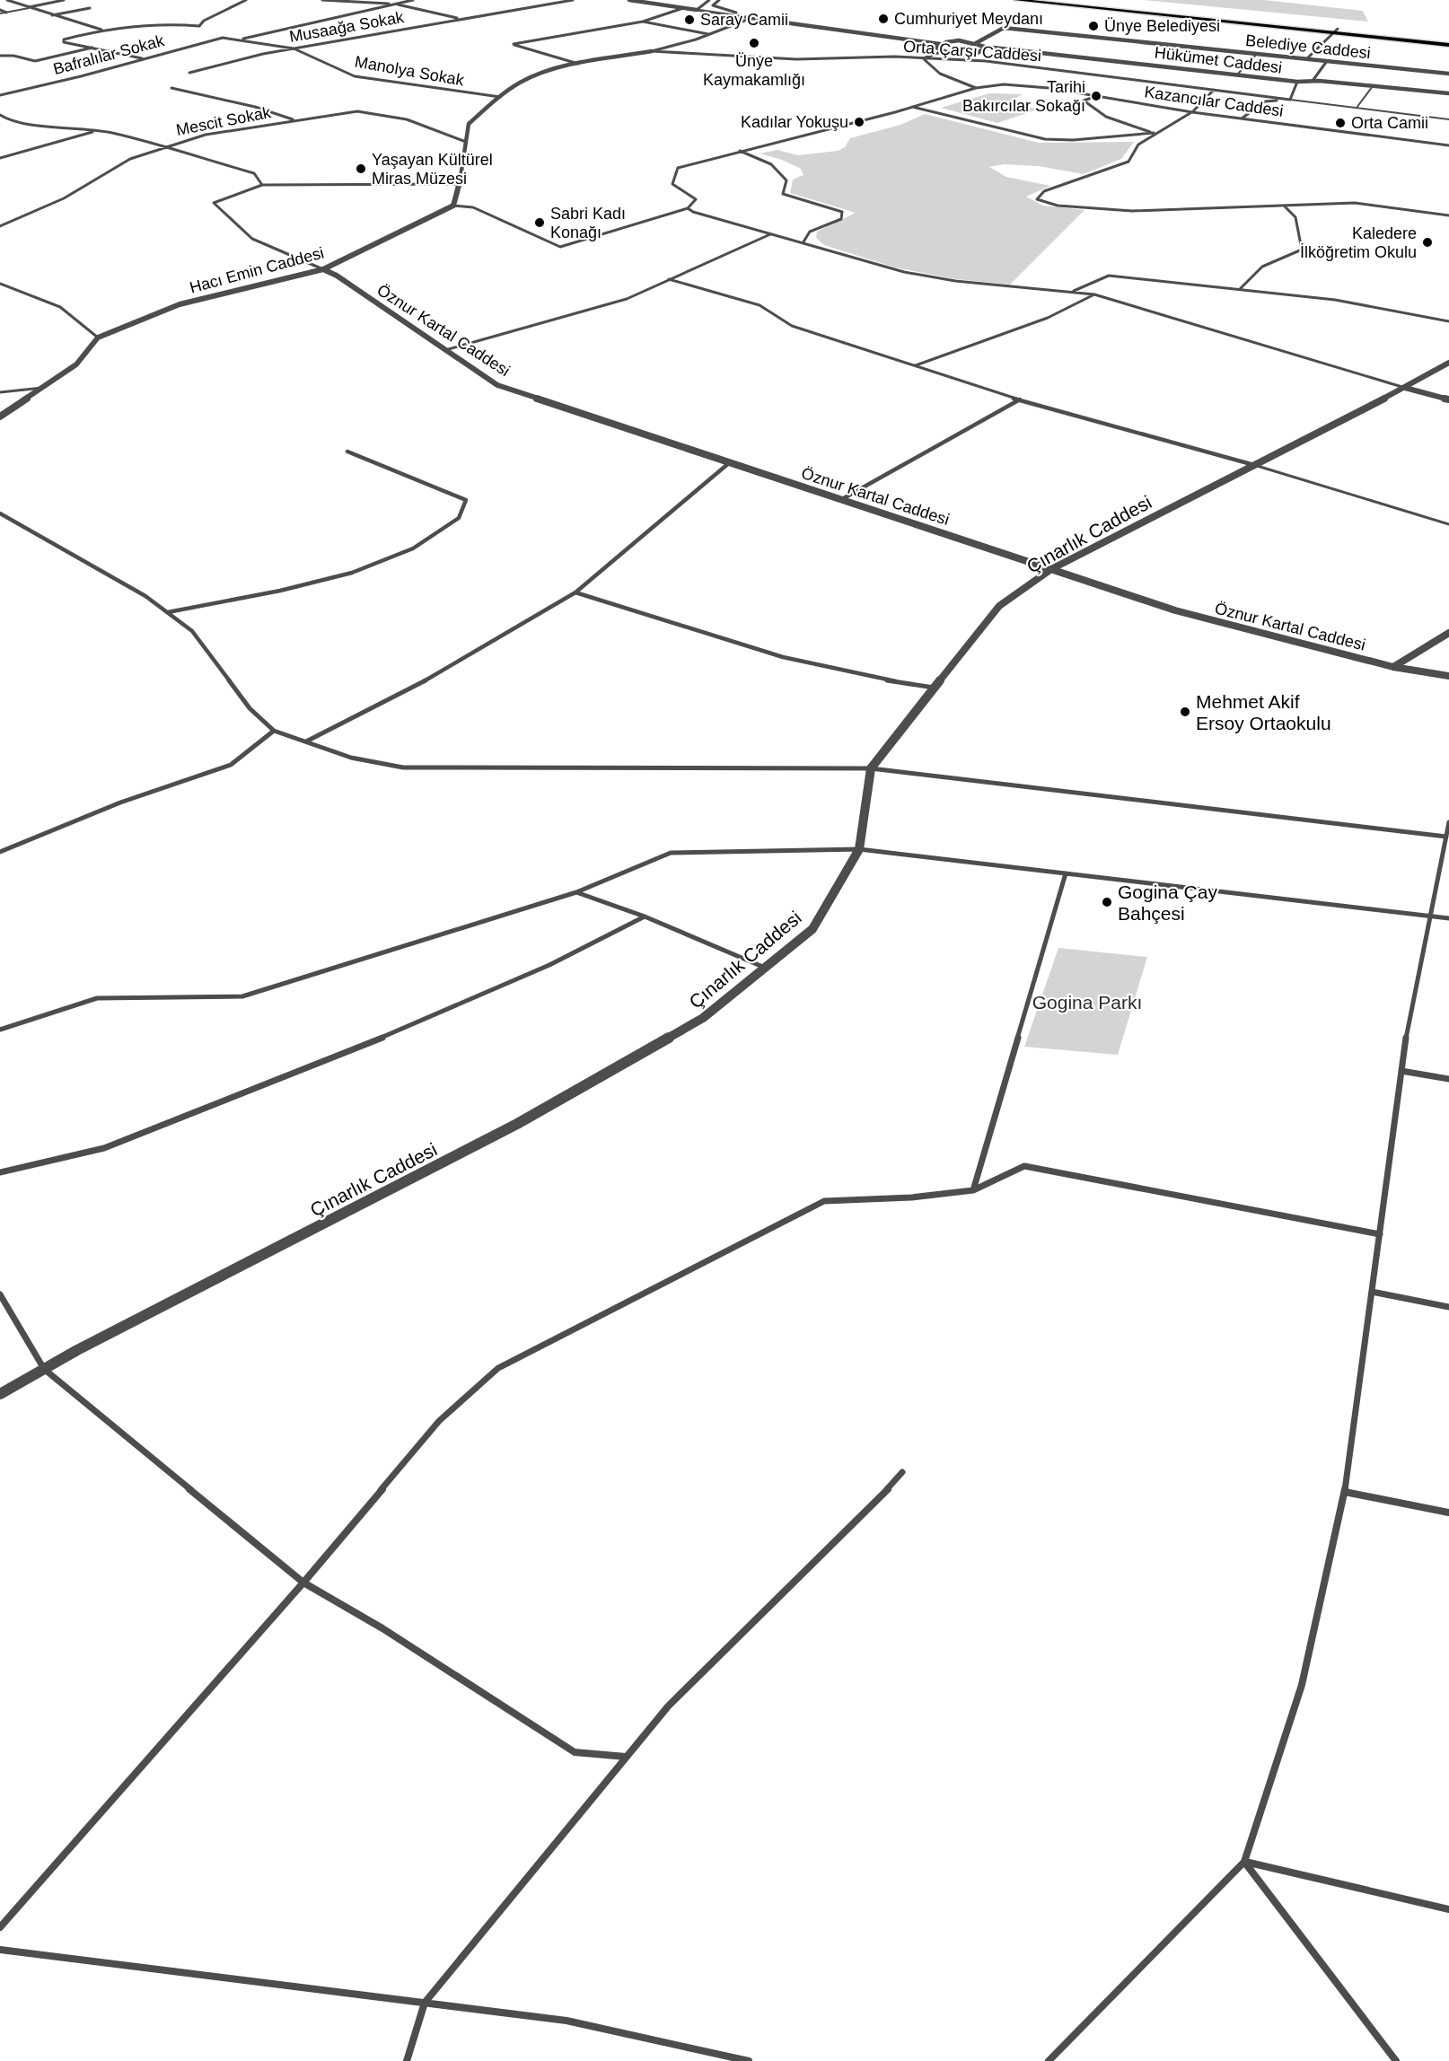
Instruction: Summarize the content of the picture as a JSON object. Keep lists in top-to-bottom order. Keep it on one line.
{"streets":{"street":["Musaağa Sokak","Belediye Caddesi","Orta Çarşı Caddesi","Bafralılar Sokak","Hükümet Caddesi","Manolya Sokak","Kazancılar Caddesi","Mescit Sokak","Hacı Emin Caddesi","Öznur Kartal Caddesi","Çınarlık Caddesi"]},"crossings":[["Musaağa Sokak","Manolya Sokak"],["Bafralılar Sokak","Manolya Sokak"],["Hacı Emin Caddesi","Öznur Kartal Caddesi"],["Öznur Kartal Caddesi","Çınarlık Caddesi"]],"parks":["Gogina Parkı"],"places":["Cumhuriyet Meydanı","Saray Camii","Ünye Belediyesi","Ünye Kaymakamlığı","Tarihi Bakırcılar Sokağı","Kadılar Yokuşu","Orta Camii","Yaşayan Kültürel Miras Müzesi","Sabri Kadı Konağı","Kaledere İlköğretim Okulu","Mehmet Akif Ersoy Ortaokulu","Gogina Çay Bahçesi"]}
